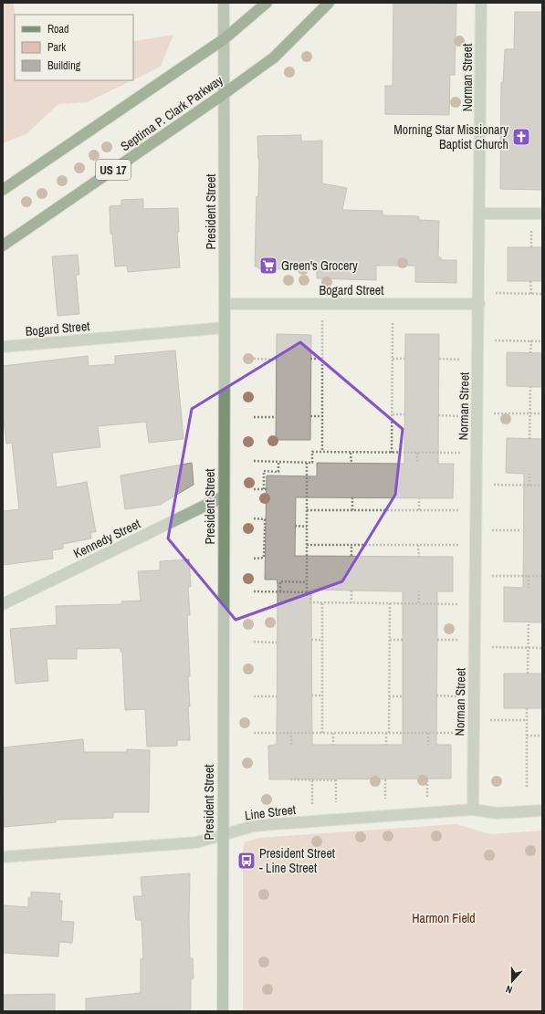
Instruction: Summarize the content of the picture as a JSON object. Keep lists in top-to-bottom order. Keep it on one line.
{"streets":{"highway":["Septima P. Clark Parkway","US 17"],"street":["Norman Street","President Street","Bogard Street","Kennedy Street","Line Street"]},"crossings":[["Norman Street","Bogard Street"],["Norman Street","Line Street"],["Septima P. Clark Parkway","President Street"],["President Street","Bogard Street"],["President Street","Kennedy Street"],["President Street","Line Street"]],"parks":["Harmon Field"],"places":{"church":["Morning Star Missionary Baptist Church"],"supermarket":["Green's Grocery"],"bus stop":["President Street - Line Street"]},"legend":["Road","Park","Building"],"north":"bottom"}
